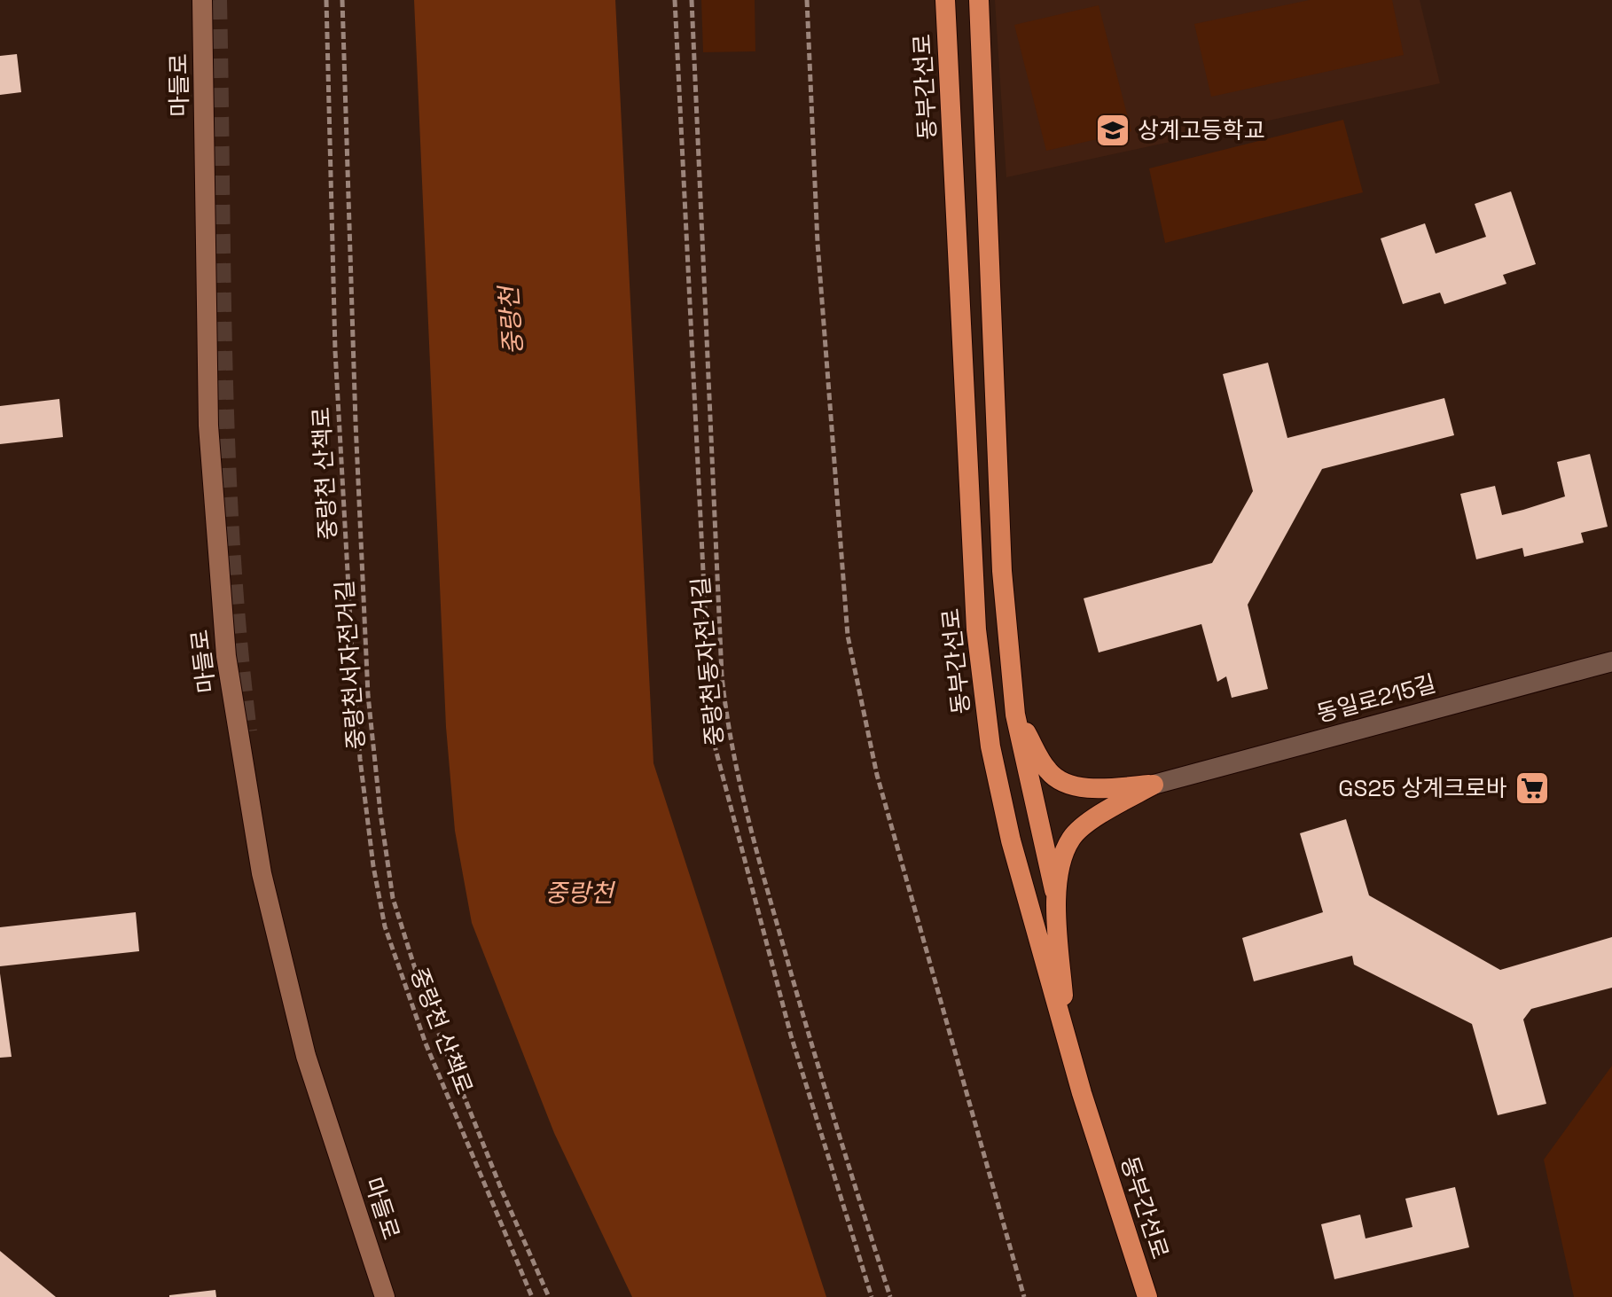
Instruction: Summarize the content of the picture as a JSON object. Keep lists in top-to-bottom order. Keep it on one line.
{"streets":{"highway":["동부간선로"],"main road":["마들로"],"street":["동일로215길"],"path":["중랑천 산책로","중랑천동자전거길","중랑천서자전거길"]},"water":["중랑천"],"places":{"school or university":["상계고등학교"],"supermarket":["GS25 상계크로바"]}}
